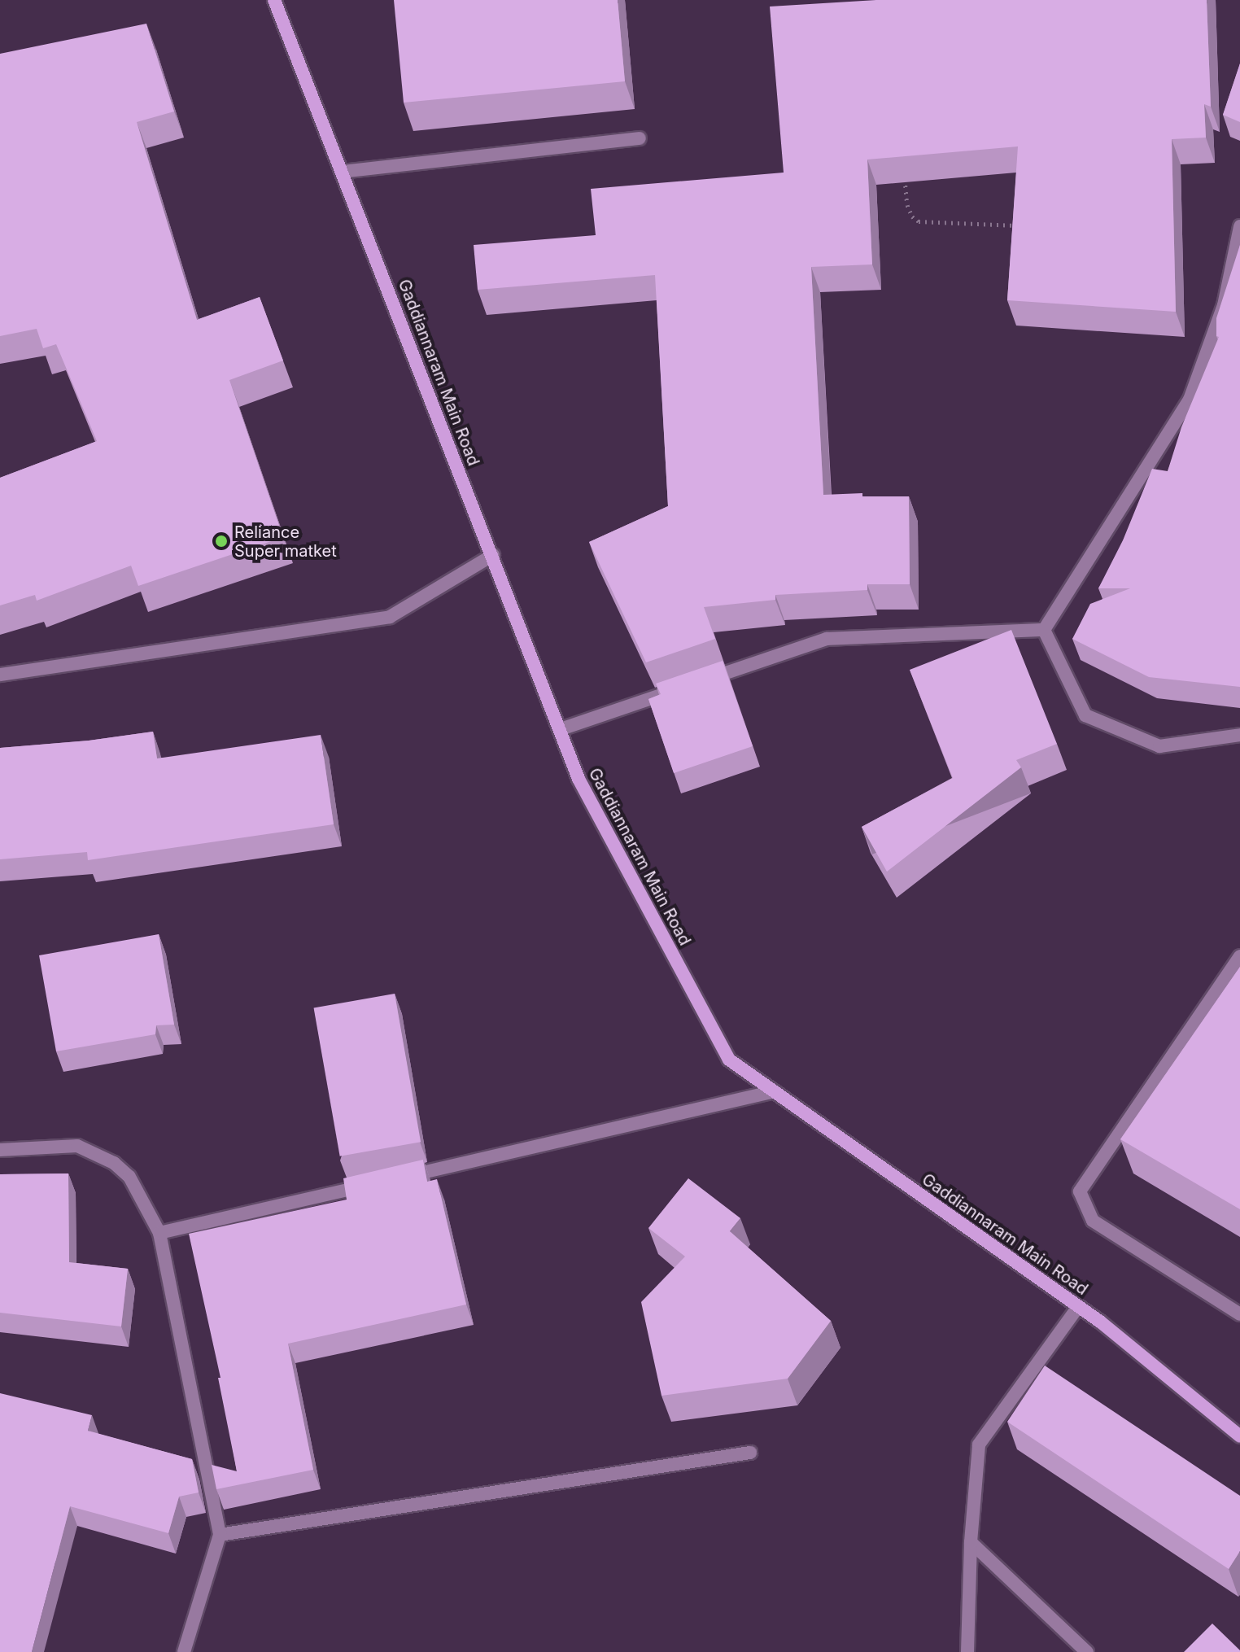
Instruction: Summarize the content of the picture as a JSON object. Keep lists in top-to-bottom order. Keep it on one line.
{"streets":{"main road":["Gaddiannaram Main Road"]},"places":["Reliance Super matket"]}
